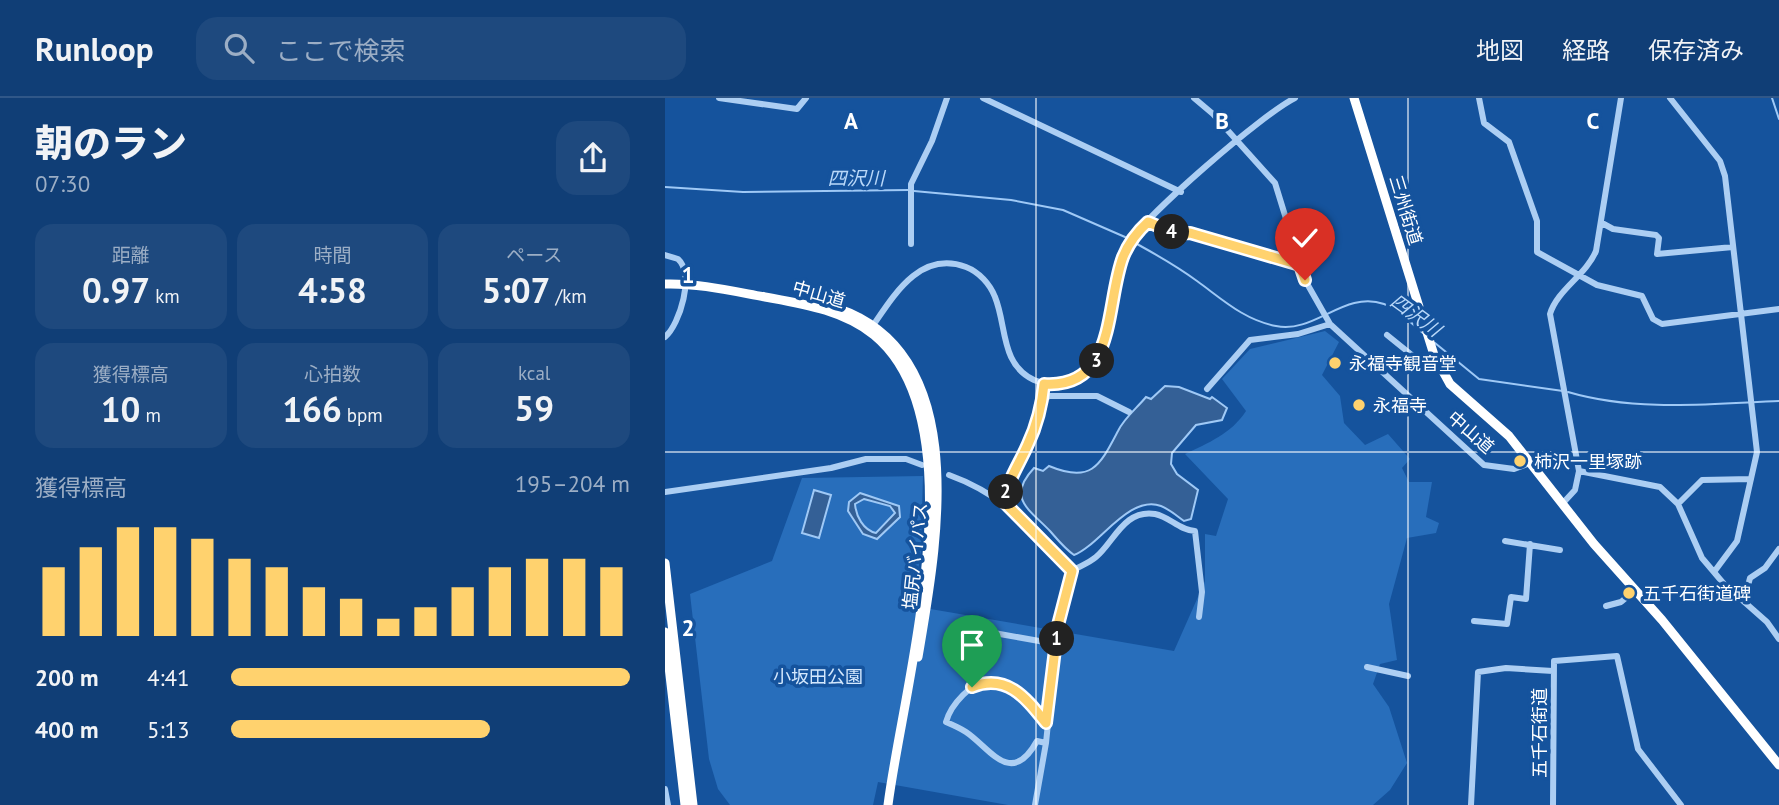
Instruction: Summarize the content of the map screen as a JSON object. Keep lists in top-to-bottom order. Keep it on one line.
{"streets":{"highway":["三州街道","中山道","塩尻バイパス"],"street":["五千石街道"]},"crossings":[["三州街道","中山道"],["中山道","塩尻バイパス"]],"water":["四沢川"],"parks":["小坂田公園"],"places":["永福寺観音堂","永福寺","柿沢一里塚跡","五千石街道碑"],"page":{"header":"Runloop","search":"ここで検索","nav":["地図","経路","保存済み"],"heading":["朝のラン","07:30"],"pins":["4","3","2","1"],"stats":[["距離","0.97 km"],["時間","4:58"],["ペース","5:07 /km"],["獲得標高","10 m"],["心拍数","166 bpm"],["kcal","59"]],"chart":["獲得標高","195–204 m"],"list":[{"name":"200 m","note":"4:41"},{"name":"400 m","note":"5:13"}]},"grid":{"columns":["A","B","C"],"rows":["1","2"]}}
